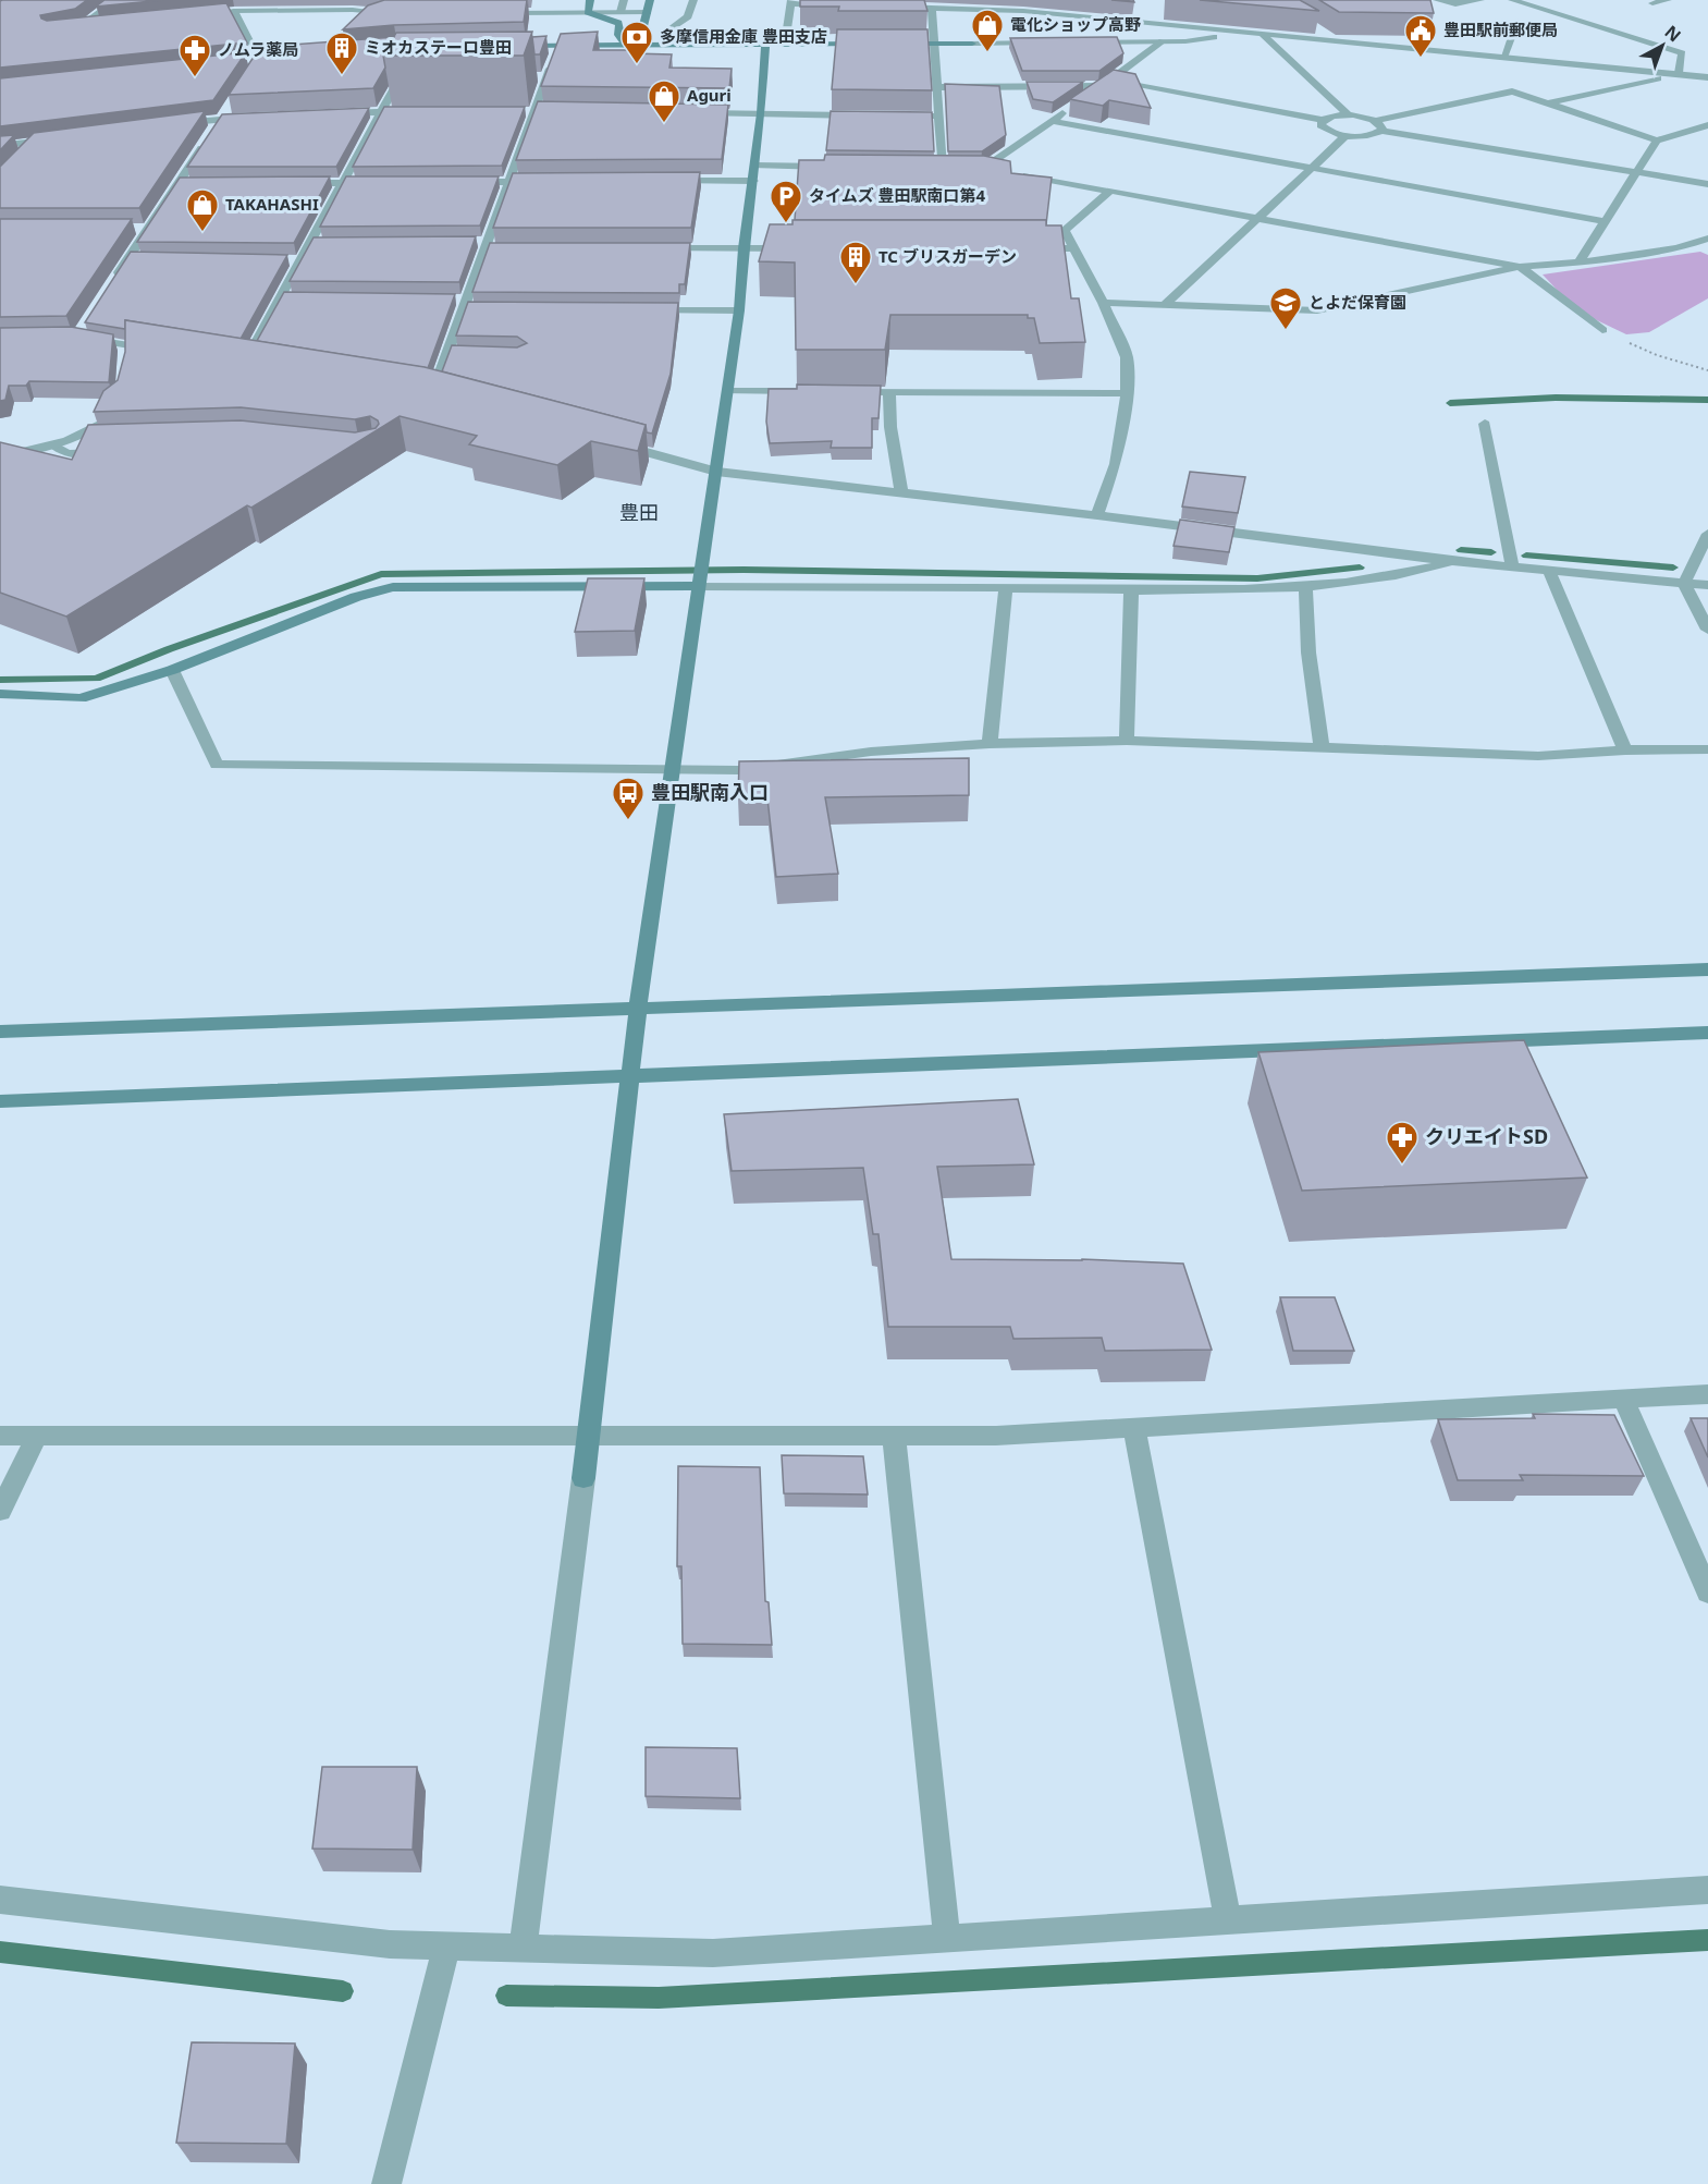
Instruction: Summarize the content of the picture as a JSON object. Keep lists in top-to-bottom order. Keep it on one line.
{"districts":["豊田"],"places":{"shop":["電化ショップ高野","Aguri","TAKAHASHI"],"public building":["豊田駅前郵便局"],"bank":["多摩信用金庫 豊田支店"],"building":["ミオカステーロ豊田","TC ブリスガーデン"],"pharmacy":["ノムラ薬局","クリエイトSD"],"parking":["タイムズ 豊田駅南口第4"],"school or university":["とよだ保育園"],"bus stop":["豊田駅南入口"]},"north":"top right"}
